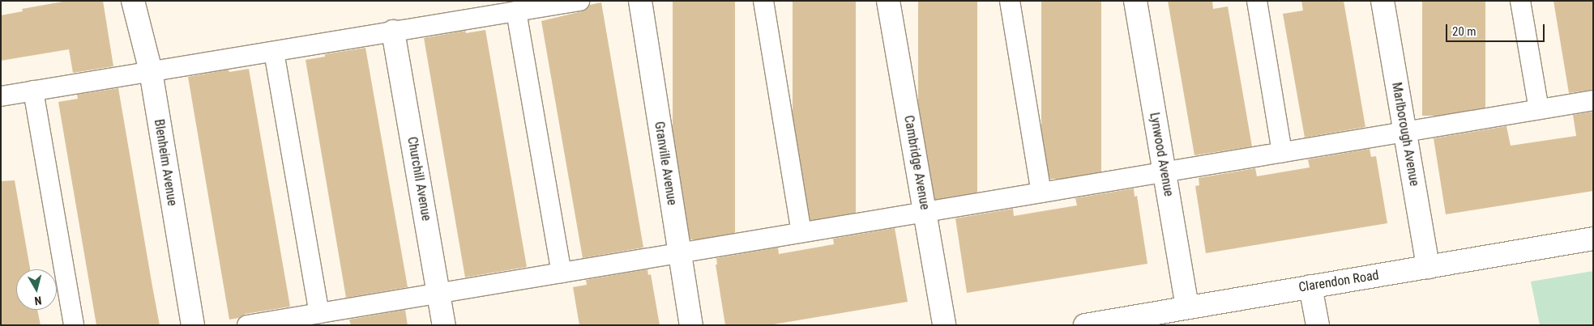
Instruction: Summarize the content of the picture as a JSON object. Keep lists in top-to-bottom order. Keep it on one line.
{"streets":{"street":["Marlborough Avenue","Lynwood Avenue","Blenheim Avenue","Cambridge Avenue","Granville Avenue","Churchill Avenue","Clarendon Road"]},"crossings":[["Marlborough Avenue","Clarendon Road"],["Lynwood Avenue","Clarendon Road"]],"scale_bar":"20 m","north":"bottom"}
